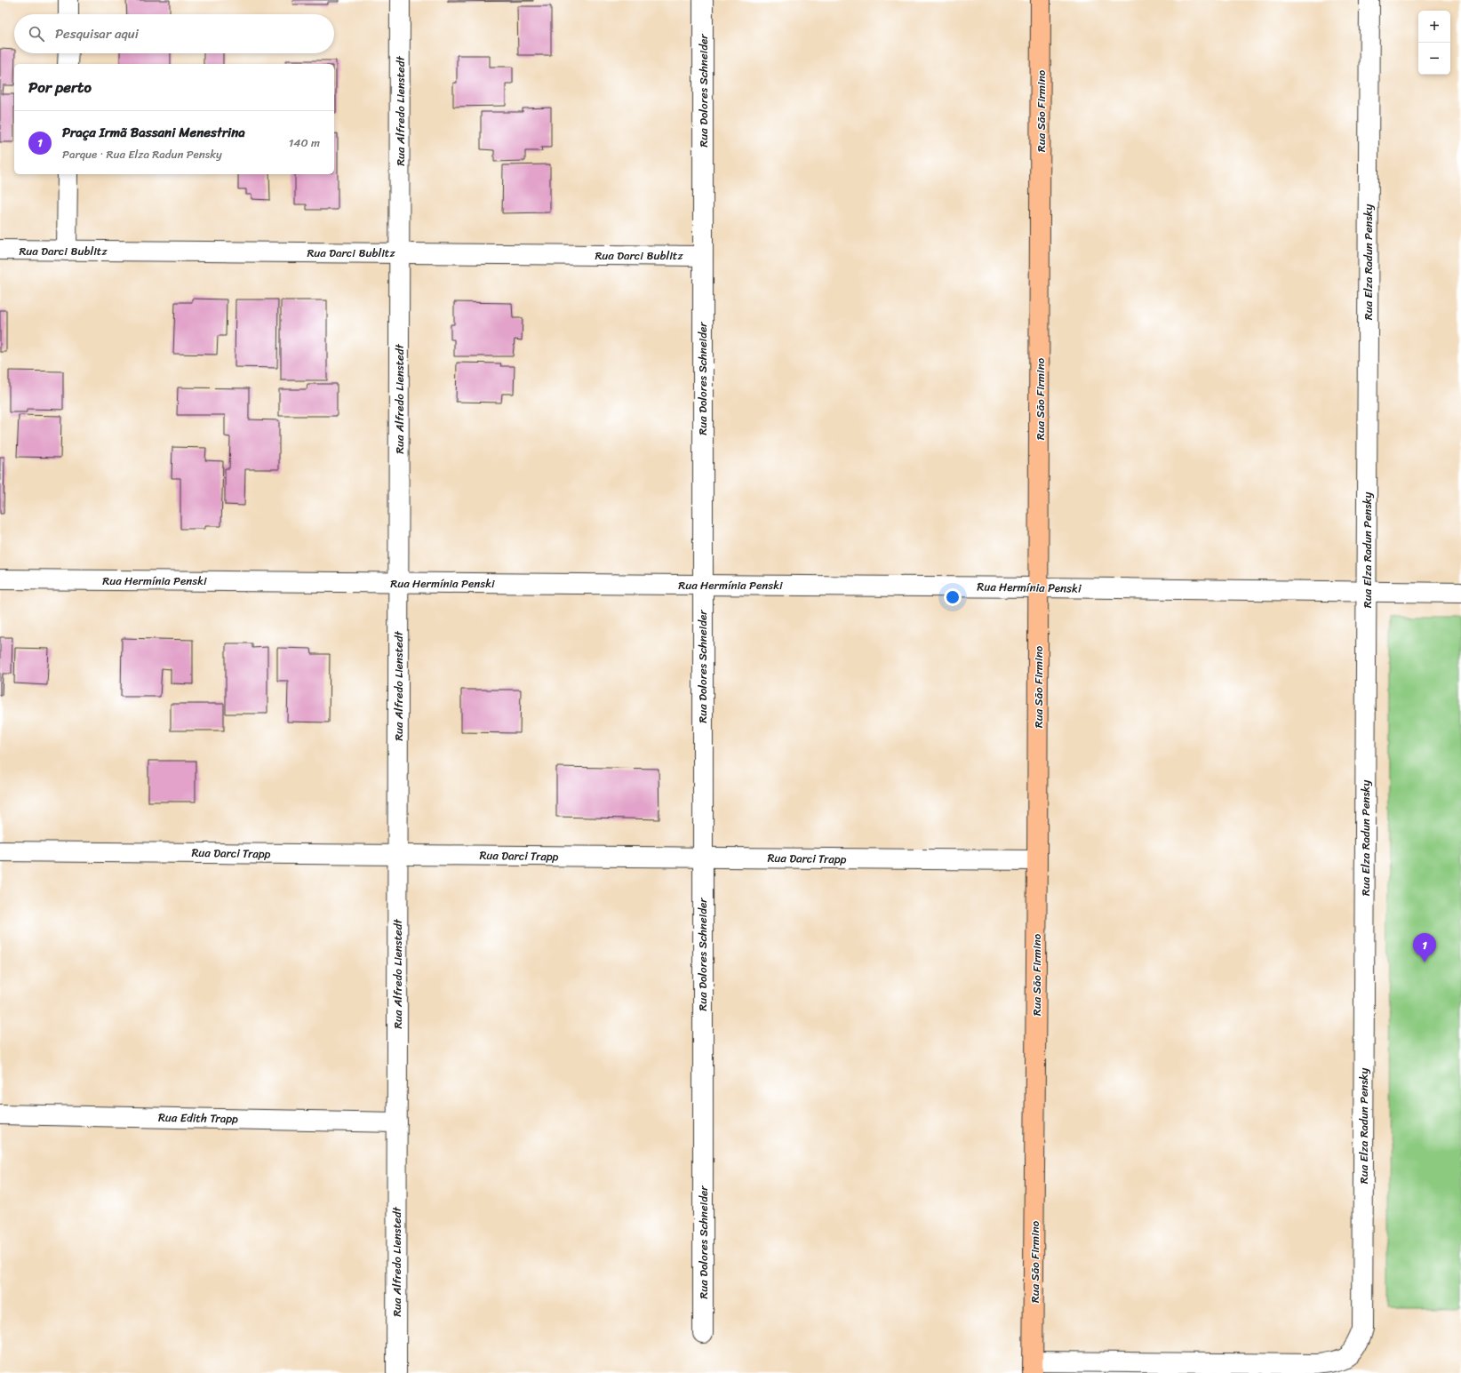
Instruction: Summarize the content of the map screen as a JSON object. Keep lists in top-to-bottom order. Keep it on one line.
{"streets":{"main road":["Rua São Firmino"],"street":["Rua Dolores Schneider","Rua Alfredo Lienstedt","Rua Darci Bublitz","Rua Elza Radun Pensky","Rua Hermínia Penski","Rua Darci Trapp","Rua Edith Trapp"]},"crossings":[["Rua Dolores Schneider","Rua Darci Bublitz"],["Rua Dolores Schneider","Rua Hermínia Penski"],["Rua Dolores Schneider","Rua Darci Trapp"],["Rua Alfredo Lienstedt","Rua Darci Bublitz"],["Rua Alfredo Lienstedt","Rua Hermínia Penski"],["Rua Alfredo Lienstedt","Rua Darci Trapp"],["Rua Alfredo Lienstedt","Rua Edith Trapp"],["Rua São Firmino","Rua Elza Radun Pensky"],["Rua São Firmino","Rua Hermínia Penski"],["Rua São Firmino","Rua Darci Trapp"],["Rua Elza Radun Pensky","Rua Hermínia Penski"]],"page":{"map_buttons":["+","−"],"search":"Pesquisar aqui","heading":"Por perto","list":[{"mark":"1","name":"Praça Irmã Bassani Menestrina","note":"Parque · Rua Elza Radun Pensky","value":"140 m"}],"pins":"1"}}
